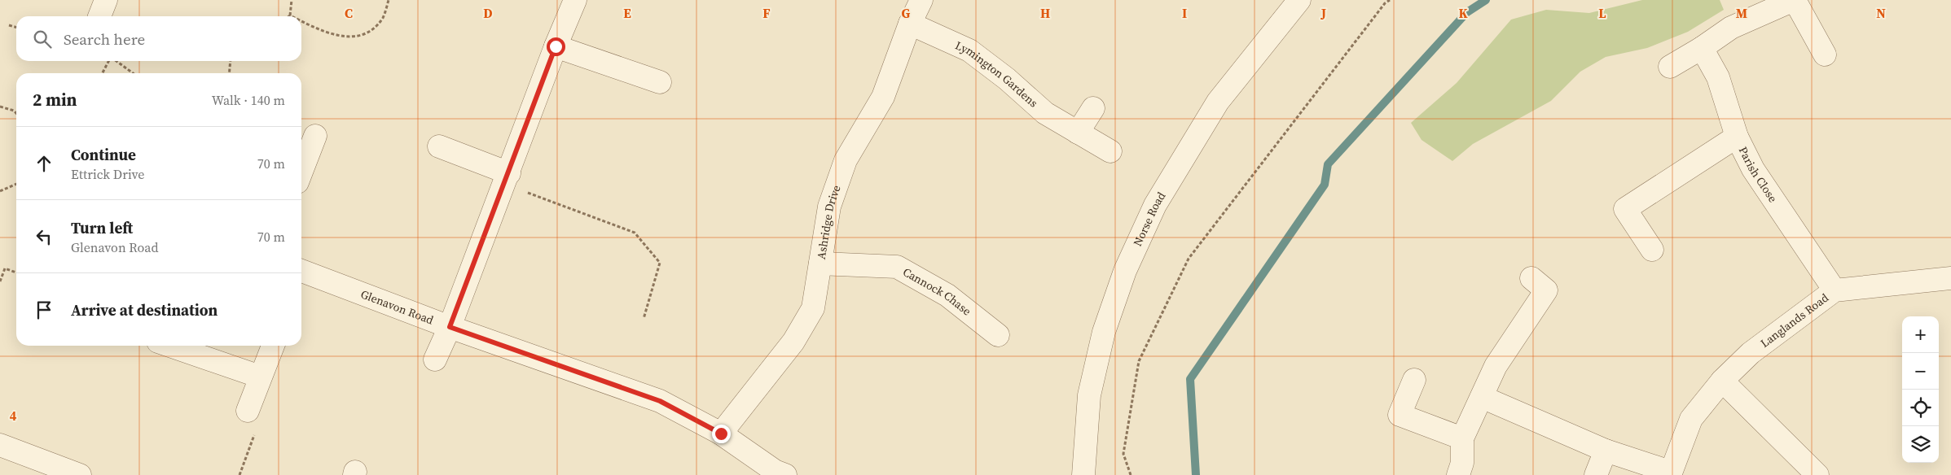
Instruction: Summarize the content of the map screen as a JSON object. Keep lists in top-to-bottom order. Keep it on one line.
{"streets":{"street":["Lymington Gardens","Parish Close","Norse Road","Ashridge Drive","Cannock Chase","Glenavon Road","Langlands Road"]},"crossings":[["Lymington Gardens","Ashridge Drive"],["Parish Close","Langlands Road"],["Ashridge Drive","Cannock Chase"],["Ashridge Drive","Glenavon Road"]],"page":{"search":"Search here","heading":["2 min","Walk · 140 m"],"list":[["Continue","Ettrick Drive","70 m"],["Turn left","Glenavon Road","70 m"],"Arrive at destination"],"map_buttons":["+","−"]},"grid":{"columns":["C","D","E","F","G","H","I","J","K","L","M","N"],"rows":["4"]}}
